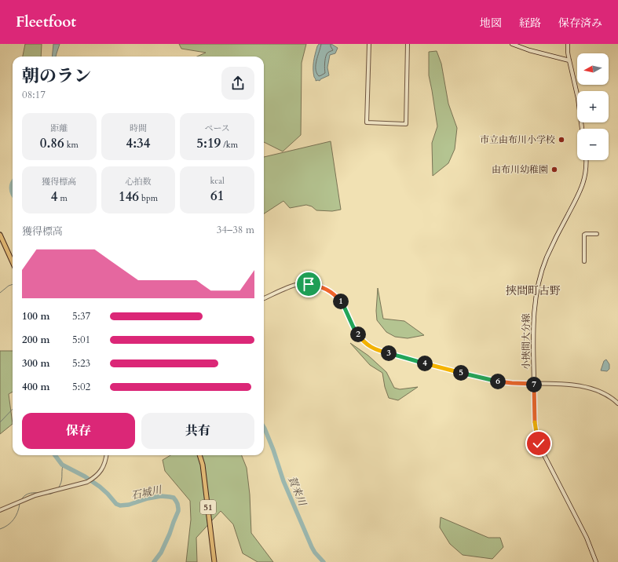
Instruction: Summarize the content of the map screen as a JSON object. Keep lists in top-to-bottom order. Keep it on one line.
{"streets":{"main road":["小挾間大分線","51"]},"districts":["挾間町古野"],"water":["賀来川","石城川"],"places":["市立由布川小学校","由布川幼稚園"],"north":"left","page":{"header":"Fleetfoot","nav":["地図","経路","保存済み"],"map_buttons":["+","−"],"heading":["朝のラン","08:17"],"stats":[["距離","0.86 km"],["時間","4:34"],["ペース","5:19 /km"],["獲得標高","4 m"],["心拍数","146 bpm"],["kcal","61"]],"chart":["獲得標高","34–38 m"],"pins":["1","2","3","4","5","6","7"],"list":[{"name":"100 m","note":"5:37"},{"name":"200 m","note":"5:01"},{"name":"300 m","note":"5:23"},{"name":"400 m","note":"5:02"}],"buttons":["保存","共有"]}}
